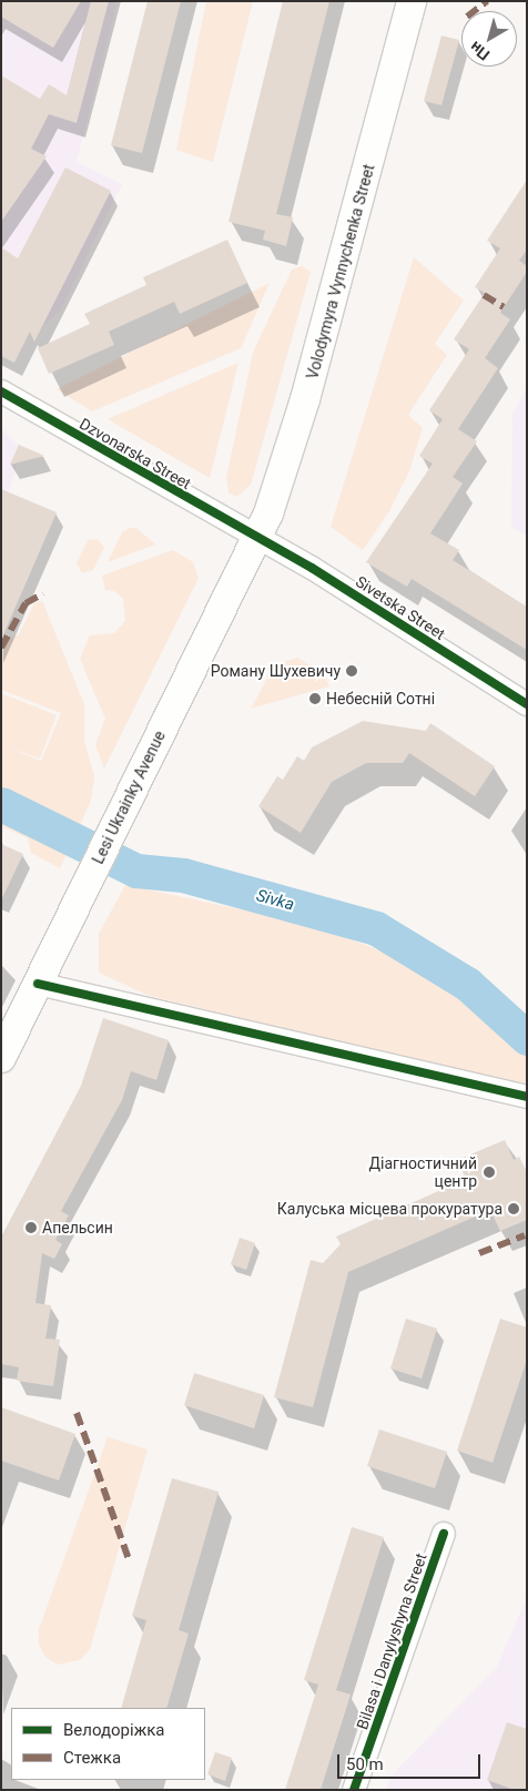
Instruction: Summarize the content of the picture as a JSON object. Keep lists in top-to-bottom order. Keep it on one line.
{"streets":{"main road":["Volodymyra Vynnychenka Street","Lesi Ukrainky Avenue"],"street":["Dzvonarska Street","Sivetska Street","Bilasa i Danylyshyna Street"]},"crossings":[["Volodymyra Vynnychenka Street","Dzvonarska Street"],["Volodymyra Vynnychenka Street","Sivetska Street"],["Volodymyra Vynnychenka Street","Lesi Ukrainky Avenue"],["Dzvonarska Street","Sivetska Street"],["Dzvonarska Street","Lesi Ukrainky Avenue"],["Sivetska Street","Lesi Ukrainky Avenue"]],"water":["Sivka"],"places":["Роману Шухевичу","Небесній Сотні","Діагностичний центр","Калуська місцева прокуратура","Апельсин"],"legend":["Велодоріжка","Стежка"],"scale_bar":"50 m","north":"bottom left"}
